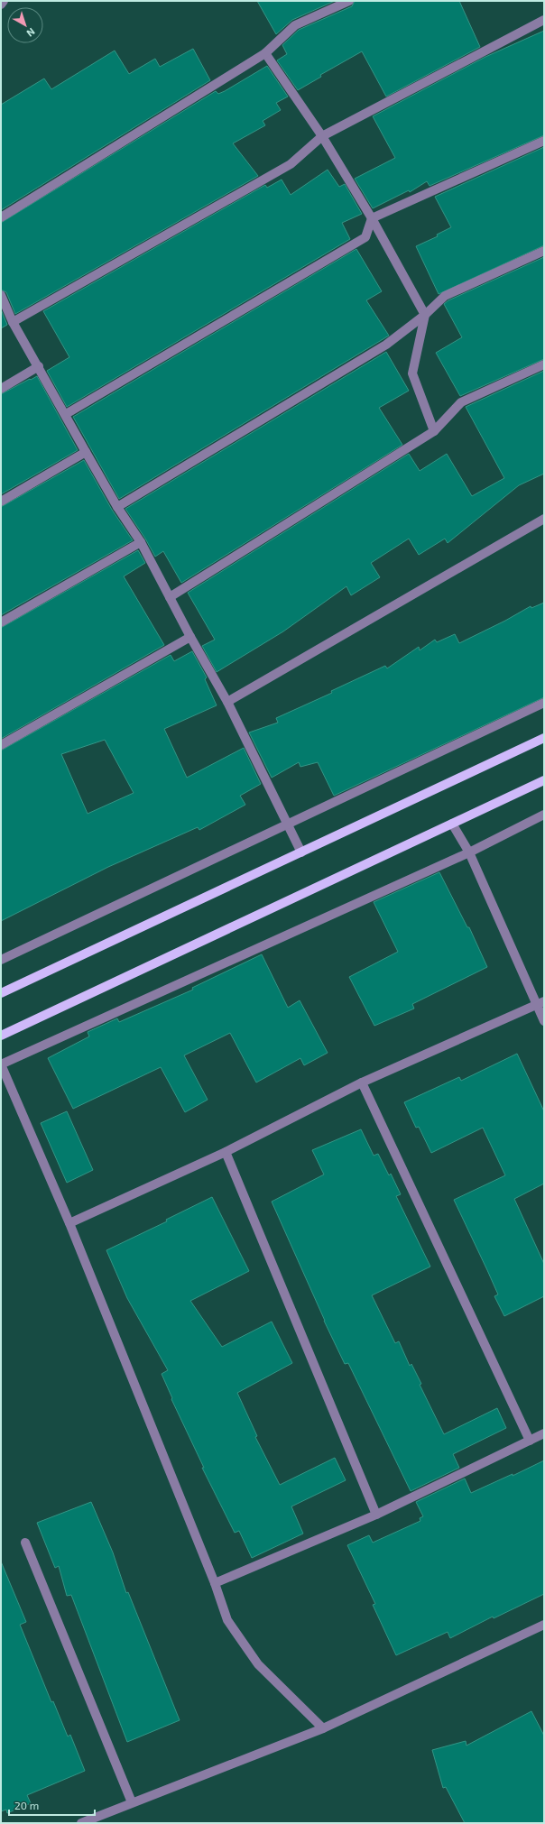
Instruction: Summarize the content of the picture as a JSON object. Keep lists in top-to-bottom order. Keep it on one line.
{"scale_bar":"20 m","north":"bottom right"}
